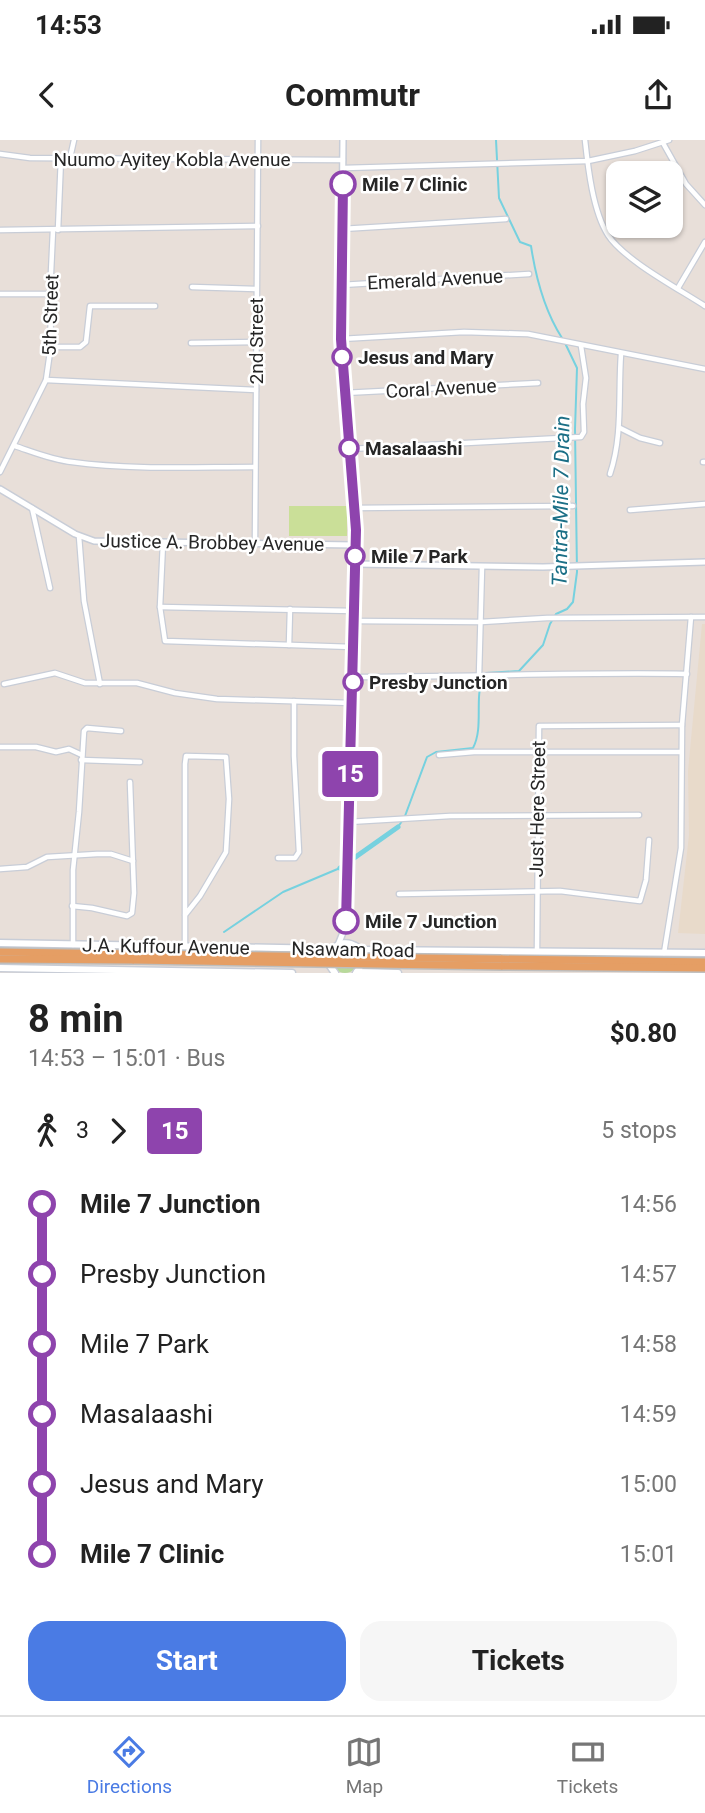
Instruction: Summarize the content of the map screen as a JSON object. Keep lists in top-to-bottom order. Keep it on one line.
{"streets":{"highway":["Nsawam Road"],"main road":["J.A. Kuffour Avenue"],"street":["Nuumo Ayitey Kobla Avenue","Emerald Avenue","5th Street","2nd Street","Coral Avenue","Justice A. Brobbey Avenue","Just Here Street"]},"crossings":[["Nuumo Ayitey Kobla Avenue","5th Street"],["Nuumo Ayitey Kobla Avenue","2nd Street"],["2nd Street","Justice A. Brobbey Avenue"]],"water":["Tantra-Mile 7 Drain"],"places":["Mile 7 Clinic","Jesus and Mary","Masalaashi","Mile 7 Park","Presby Junction","Mile 7 Junction"],"lines":["bus line 15"],"page":{"status":"14:53","header":"Commutr","on_map":"15","heading":["8 min","14:53 – 15:01 · Bus","$0.80"],"legs":["3","15","5 stops"],"list":[{"name":"Mile 7 Junction","value":"14:56"},{"name":"Presby Junction","value":"14:57"},{"name":"Mile 7 Park","value":"14:58"},{"name":"Masalaashi","value":"14:59"},{"name":"Jesus and Mary","value":"15:00"},{"name":"Mile 7 Clinic","value":"15:01"}],"buttons":["Start","Tickets"],"tabs":["Directions","Map","Tickets"]}}
